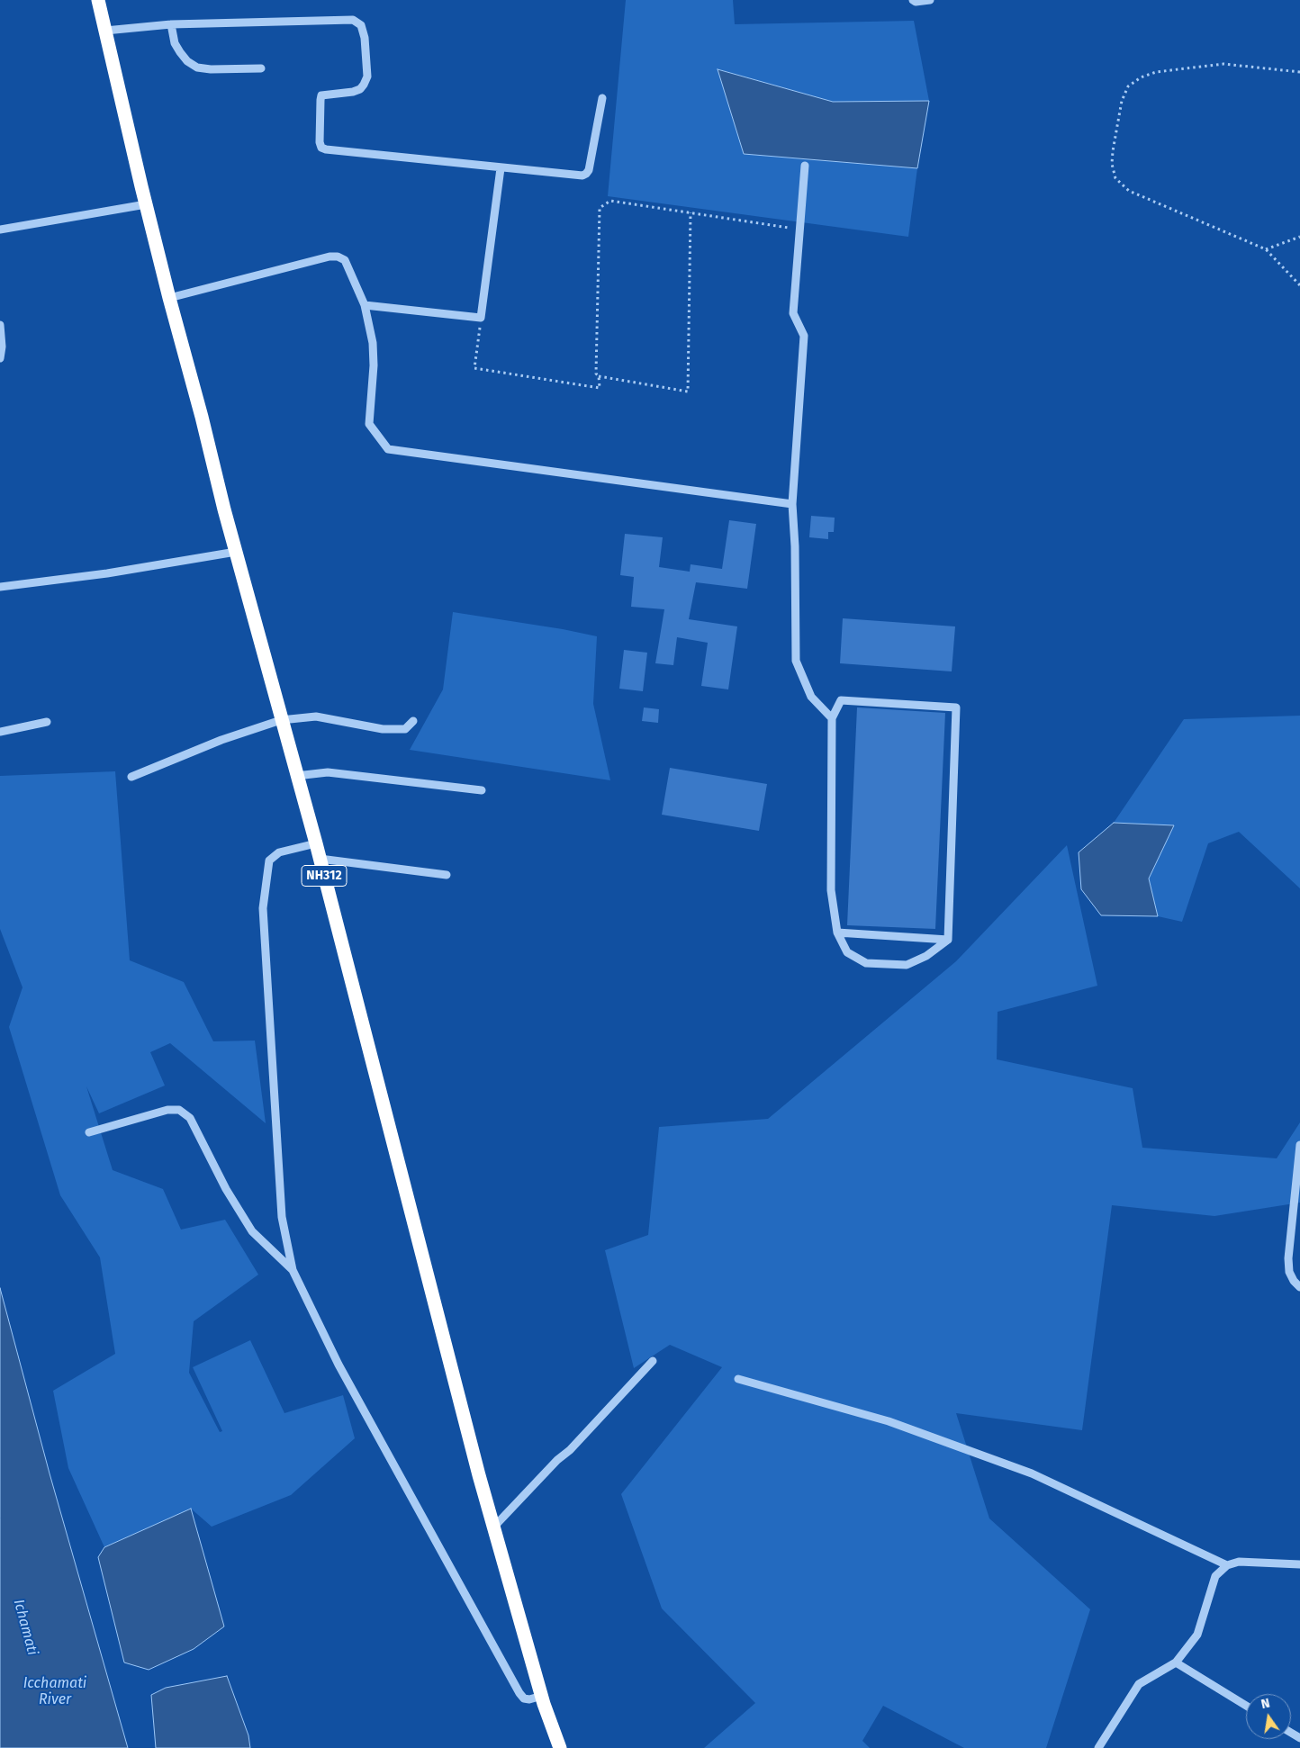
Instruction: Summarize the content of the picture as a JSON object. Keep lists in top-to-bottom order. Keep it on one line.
{"streets":{"highway":["NH312"]},"water":["Ichamati","Icchamati River"],"north":"top"}
